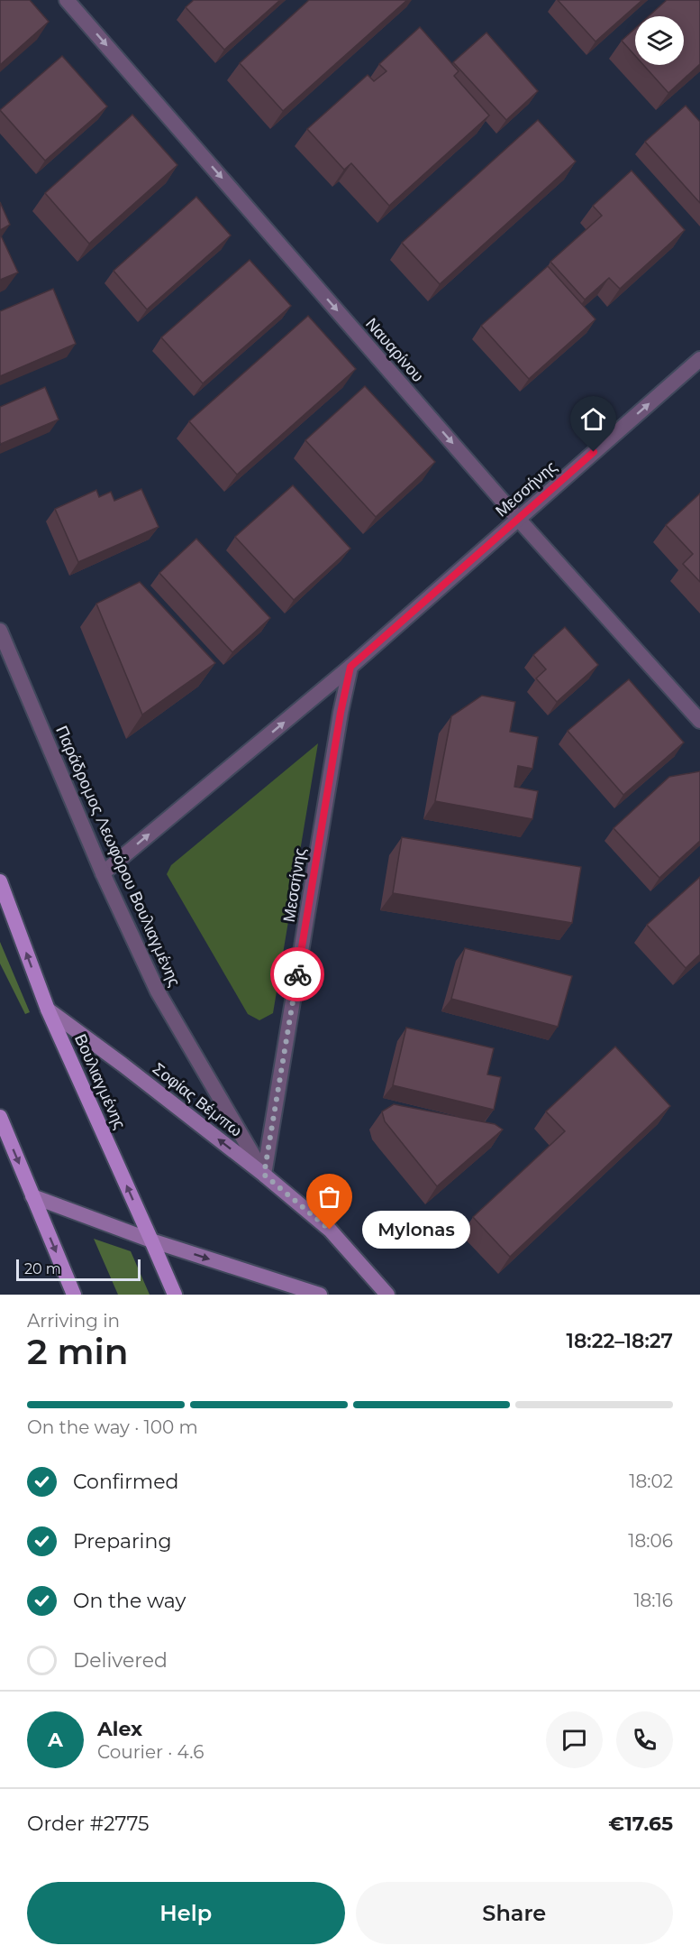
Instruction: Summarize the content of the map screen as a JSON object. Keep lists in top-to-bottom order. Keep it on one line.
{"streets":{"main road":["Βουλιαγμένης","Σοφίας Βέμπω"],"street":["Ναυαρίνου","Μεσσήνης","Παράδρομος Λεωφόρου Βουλιαγμένης"]},"crossings":[["Ναυαρίνου","Μεσσήνης"],["Μεσσήνης","Παράδρομος Λεωφόρου Βουλιαγμένης"],["Μεσσήνης","Σοφίας Βέμπω"],["Παράδρομος Λεωφόρου Βουλιαγμένης","Σοφίας Βέμπω"],["Βουλιαγμένης","Σοφίας Βέμπω"]],"one_way":["Ναυαρίνου","Μεσσήνης"],"places":["Mylonas"],"scale_bar":"20 m","page":{"bubble":"Mylonas","scale":"20 m","heading":["2 min","Arriving in","18:22–18:27"],"panel":["Alex","Courier · 4.6","Order #2775","€17.65"],"bar":"On the way · 100 m","list":[["Confirmed","18:02"],["Preparing","18:06"],["On the way","18:16"],"Delivered"],"round":"A","buttons":["Help","Share"]}}
